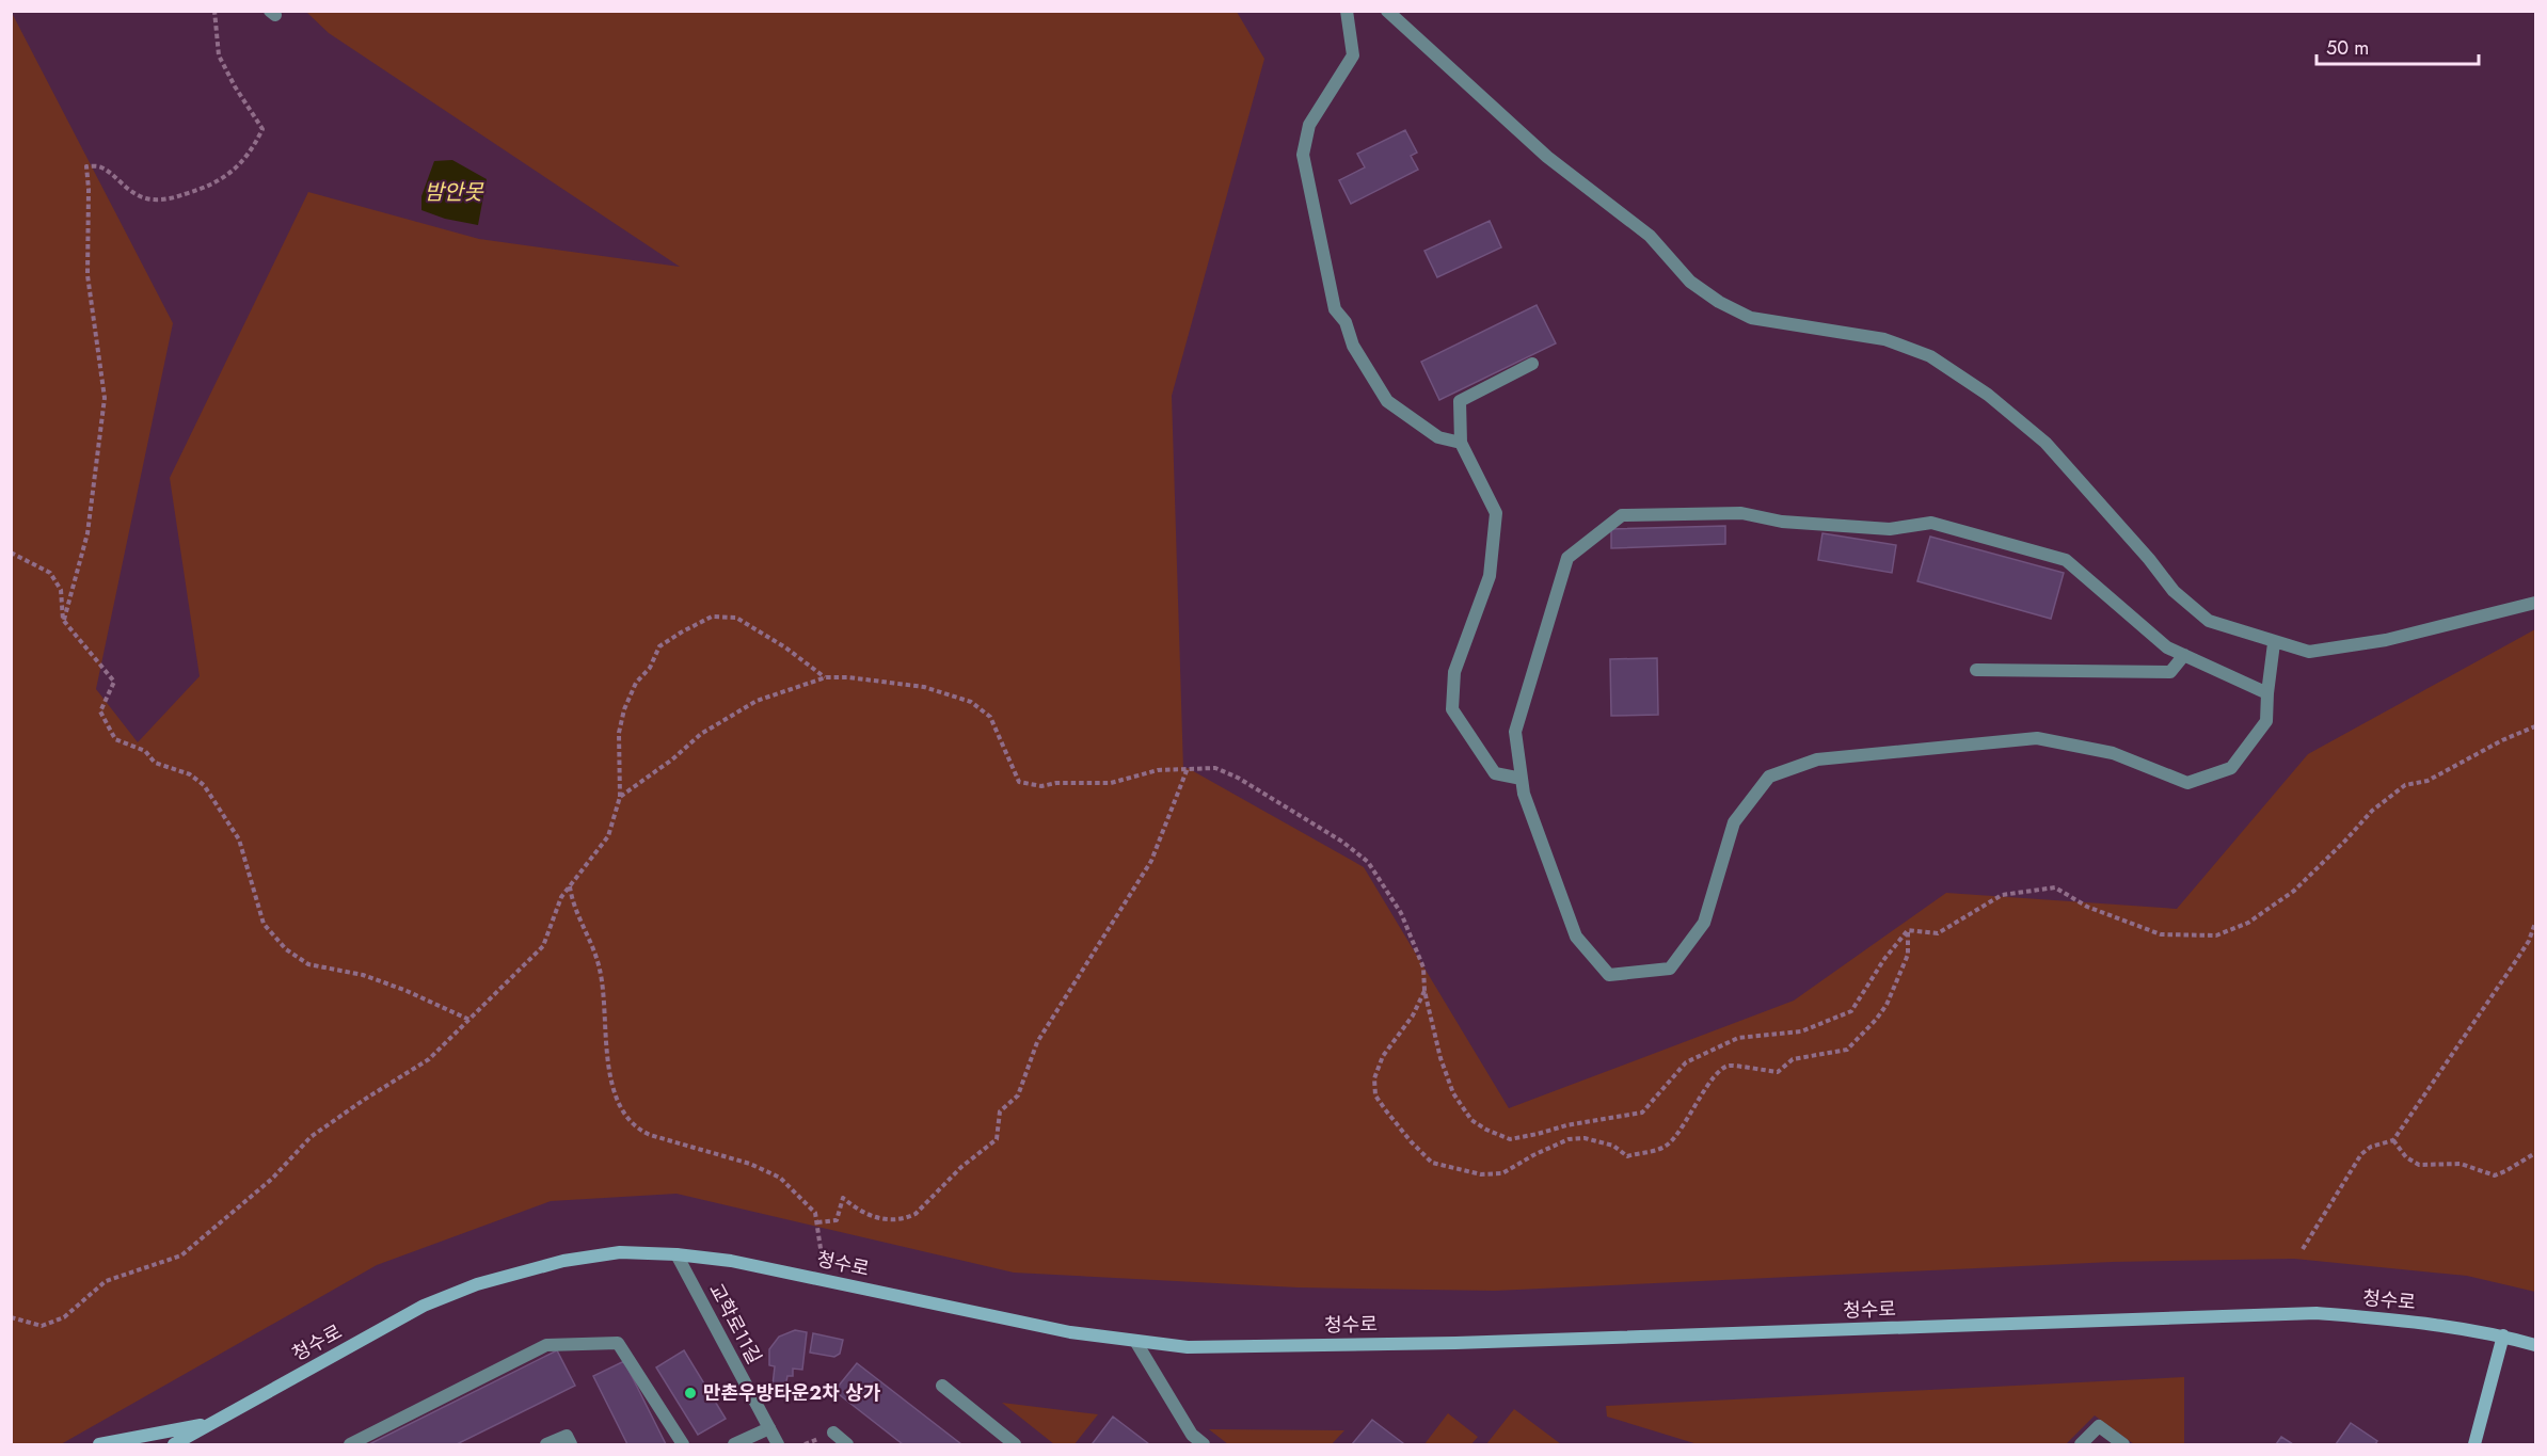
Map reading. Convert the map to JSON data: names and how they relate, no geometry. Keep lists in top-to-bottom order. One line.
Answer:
{"streets":{"main road":["청수로"],"street":["교학로11길"]},"crossings":[["청수로","교학로11길"]],"water":["밤안못"],"places":["만촌우방타운2차 상가"],"scale_bar":"50 m"}
